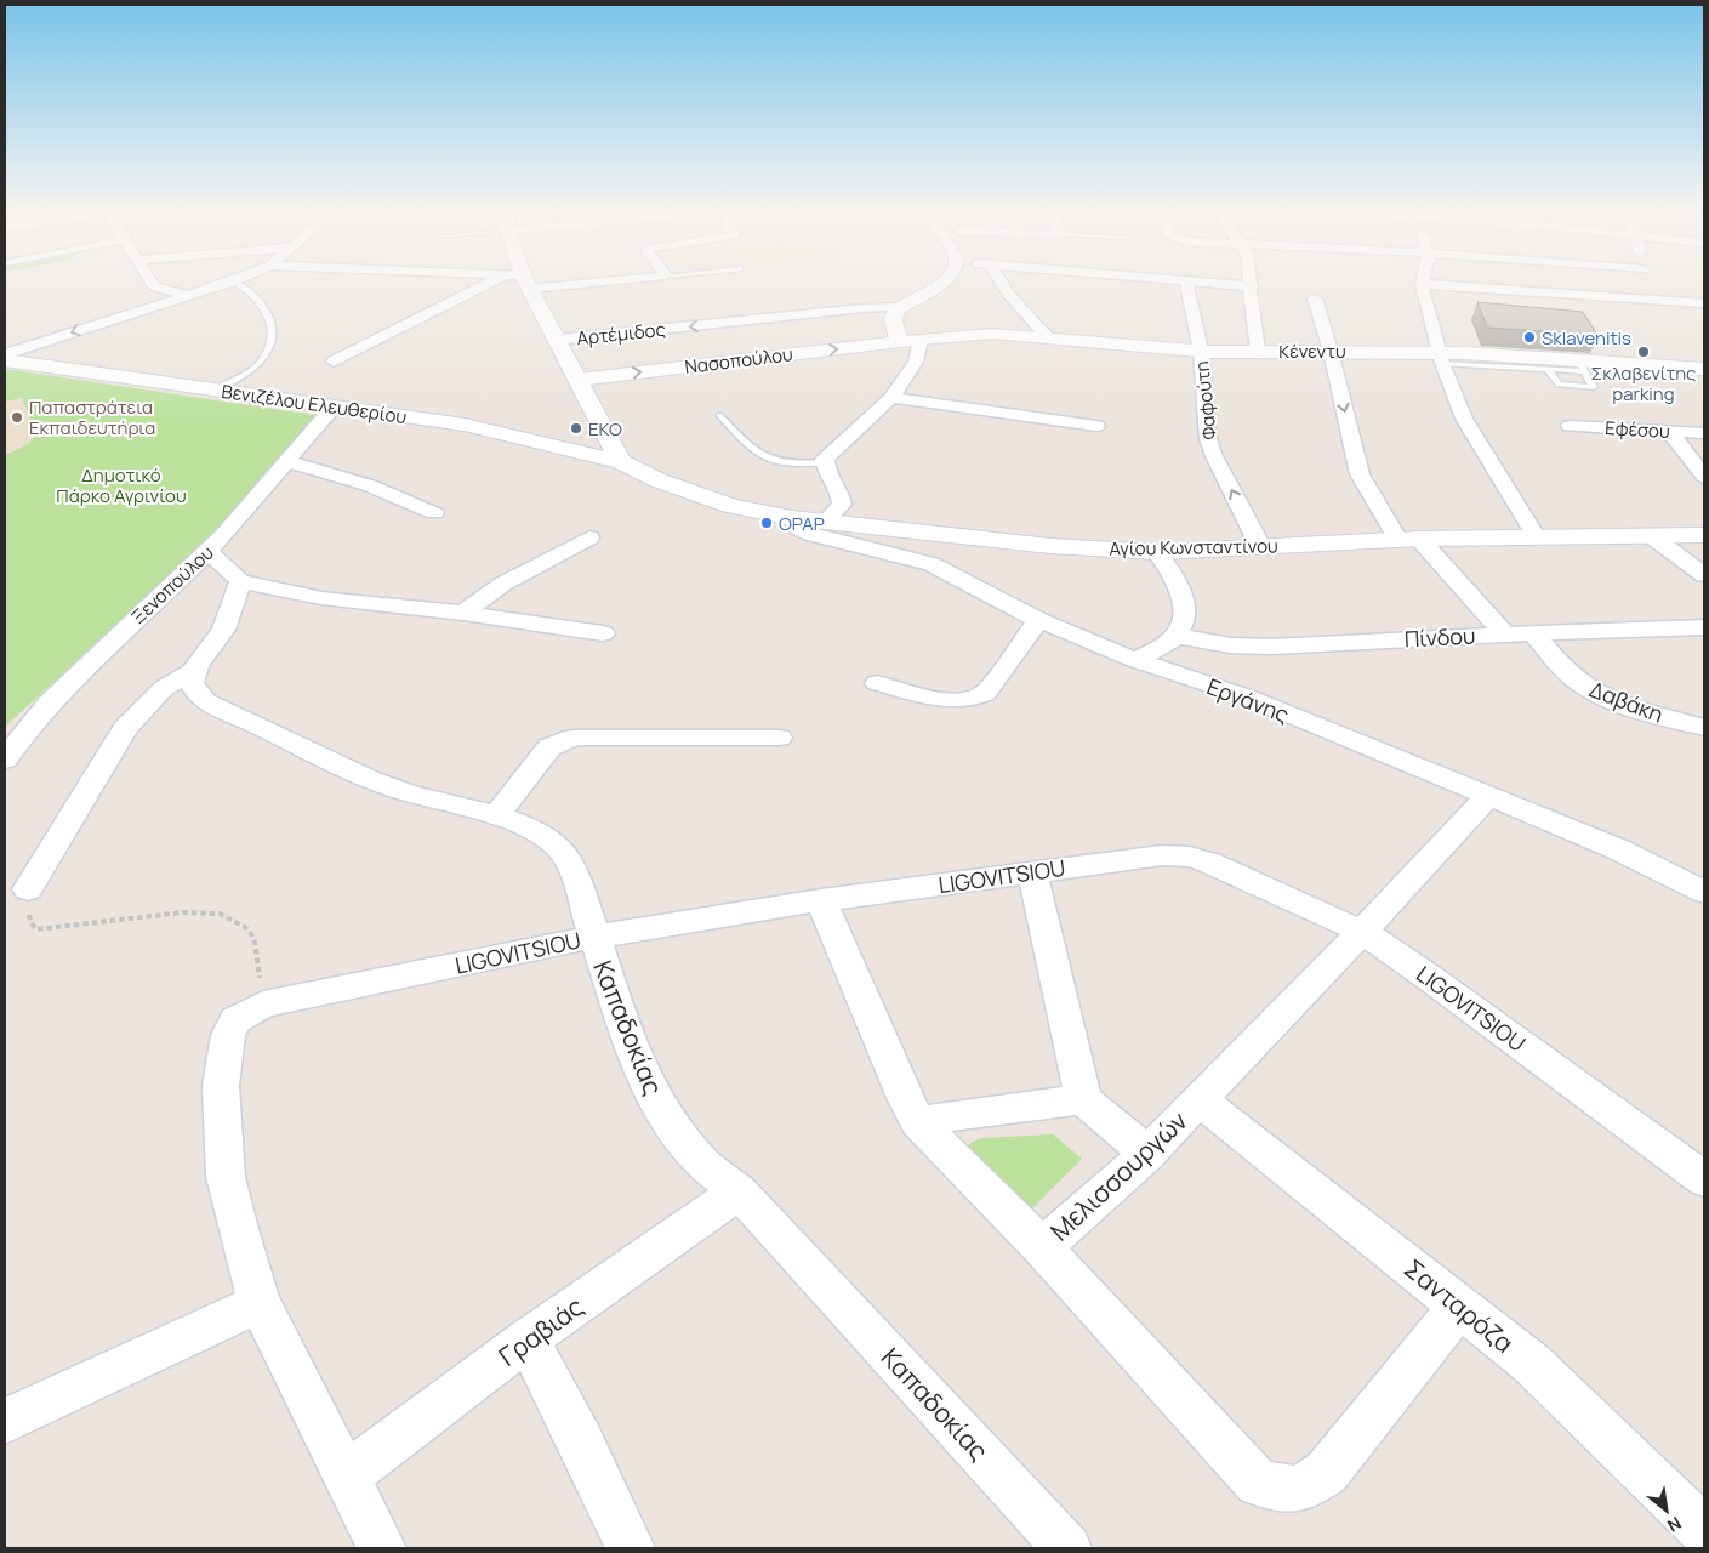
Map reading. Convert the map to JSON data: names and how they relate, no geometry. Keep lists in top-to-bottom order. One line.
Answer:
{"streets":{"main road":["Κένεντυ","Νασοπούλου","Βενιζέλου Ελευθερίου","Αγίου Κωνσταντίνου"],"street":["Αρτέμιδος","Φαφούτη","Εφέσου","Ξενοπούλου","Πίνδου","Εργάνης","Δαβάκη","LIGOVITSIOU","Καπαδοκίας","Μελισσουργών","Σανταρόζα","Γραβιάς"]},"crossings":[["Κένεντυ","Νασοπούλου"],["Κένεντυ","Φαφούτη"],["Φαφούτη","Αγίου Κωνσταντίνου"],["Βενιζέλου Ελευθερίου","Αγίου Κωνσταντίνου"],["Βενιζέλου Ελευθερίου","Ξενοπούλου"],["Αγίου Κωνσταντίνου","Εργάνης"],["Πίνδου","Δαβάκη"],["Εργάνης","Μελισσουργών"],["LIGOVITSIOU","Καπαδοκίας"],["LIGOVITSIOU","Μελισσουργών"],["Καπαδοκίας","Γραβιάς"],["Μελισσουργών","Σανταρόζα"]],"one_way":["Αρτέμιδος","Νασοπούλου"],"parks":["Δημοτικό Πάρκο Αγρινίου"],"places":["Sklavenitis","Σκλαβενίτης parking","Παπαστράτεια Εκπαιδευτήρια","EKO","OPAP"],"north":"bottom right"}
